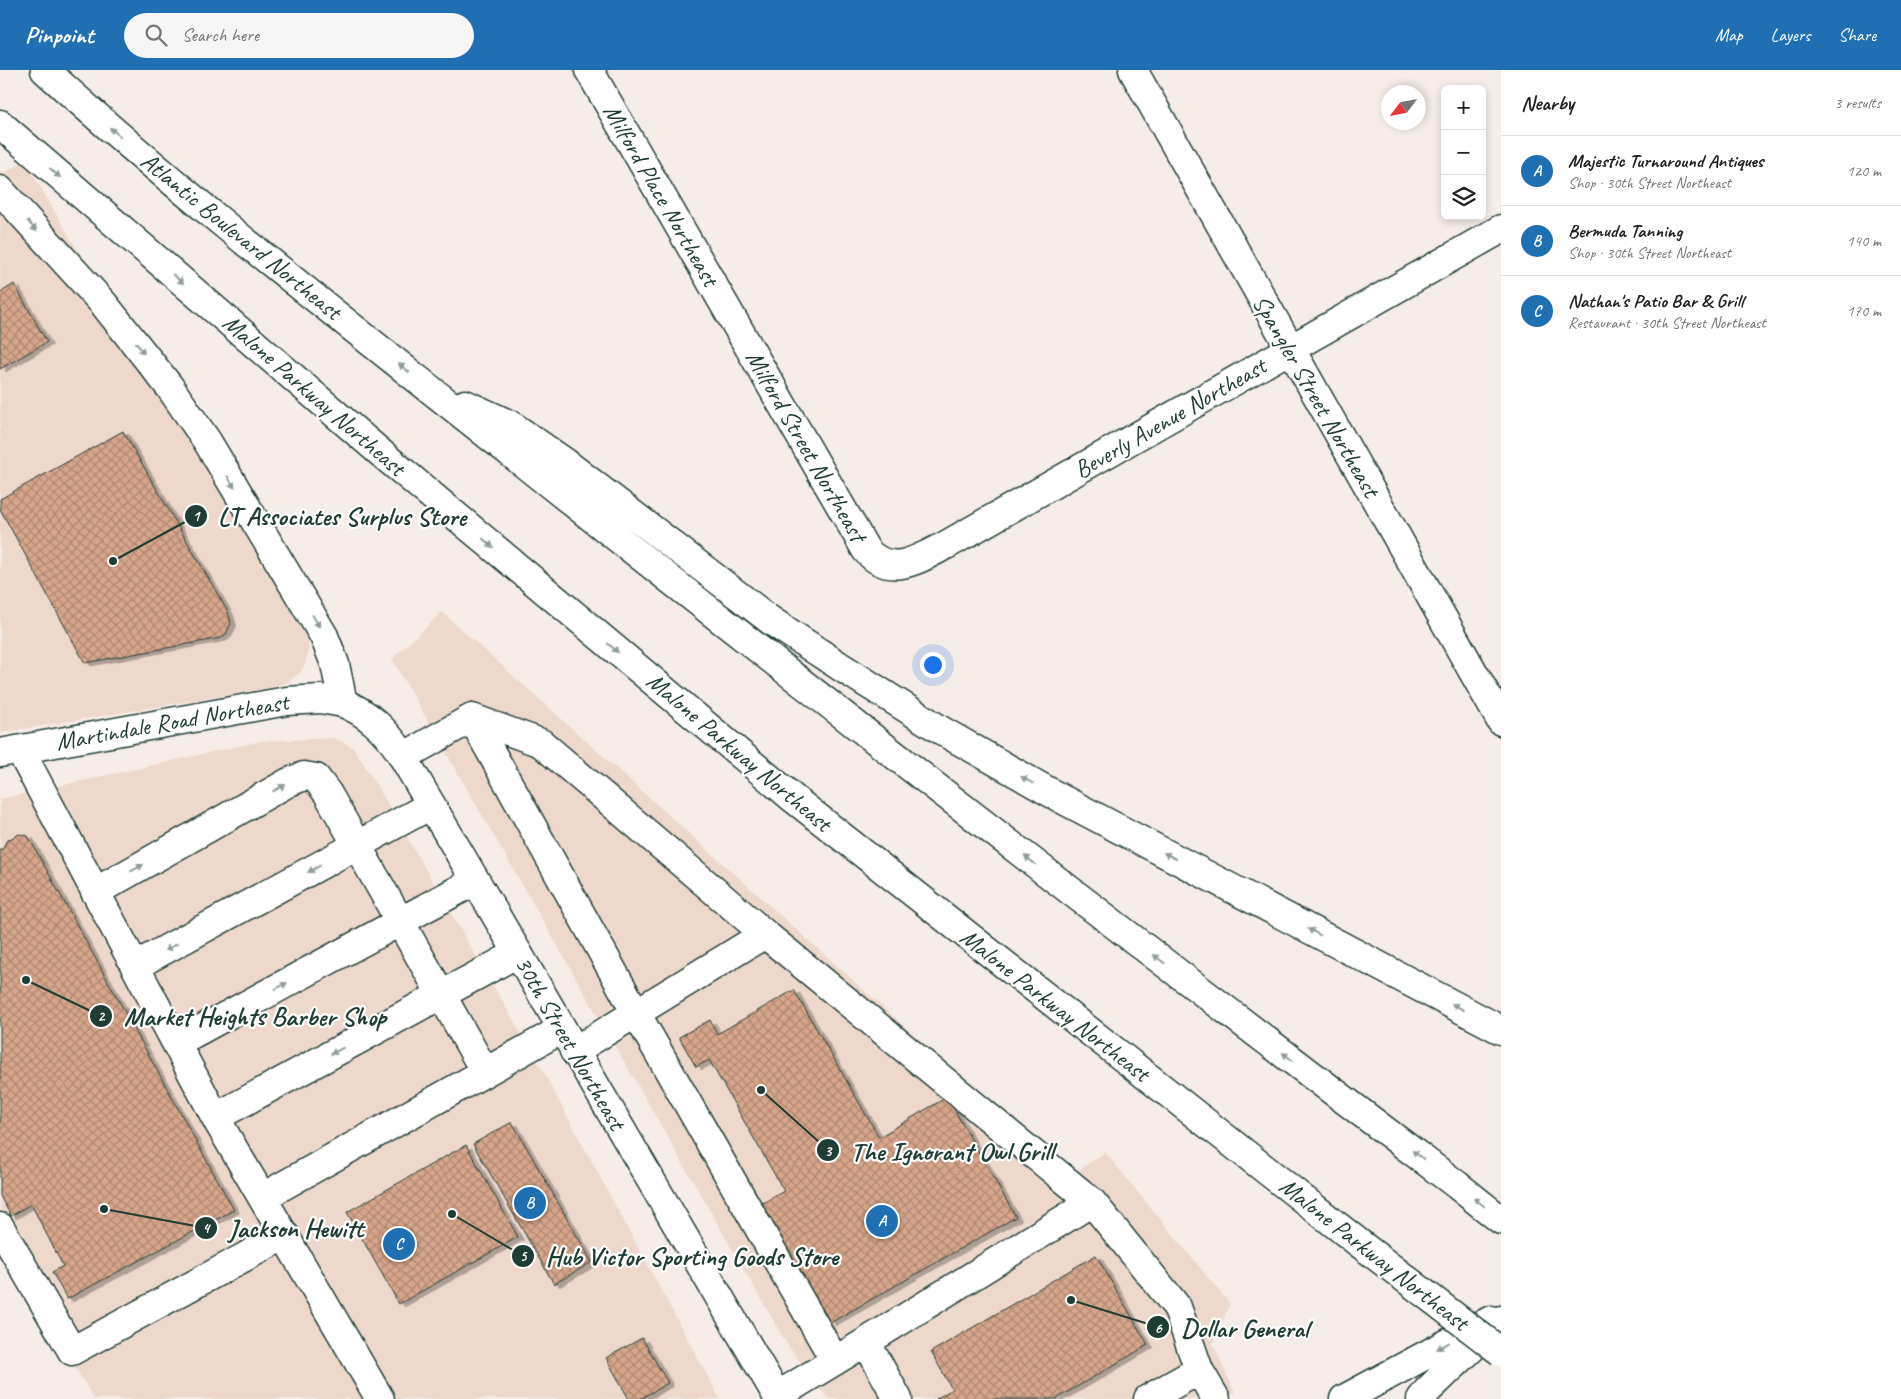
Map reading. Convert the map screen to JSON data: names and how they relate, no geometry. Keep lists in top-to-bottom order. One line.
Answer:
{"streets":{"main road":["Milford Place Northeast","Atlantic Boulevard Northeast","Malone Parkway Northeast","Spangler Street Northeast","Beverly Avenue Northeast","Milford Street Northeast","Martindale Road Northeast","30th Street Northeast"]},"crossings":[["Milford Place Northeast","Milford Street Northeast"],["Spangler Street Northeast","Beverly Avenue Northeast"],["Beverly Avenue Northeast","Milford Street Northeast"],["Martindale Road Northeast","30th Street Northeast"]],"places":["LT Associates Surplus Store","Market Heights Barber Shop","The Ignorant Owl Grill","Jackson Hewitt","Hub Victor Sporting Goods Store","Dollar General"],"north":"bottom left","page":{"header":"Pinpoint","search":"Search here","nav":["Map","Layers","Share"],"heading":["Nearby","3 results"],"map_buttons":["+","−"],"list":[{"mark":"A","name":"Majestic Turnaround Antiques","note":"Shop · 30th Street Northeast","value":"120 m"},{"mark":"B","name":"Bermuda Tanning","note":"Shop · 30th Street Northeast","value":"140 m"},{"mark":"C","name":"Nathan's Patio Bar & Grill","note":"Restaurant · 30th Street Northeast","value":"170 m"}],"pins":["B","A","C"]}}
